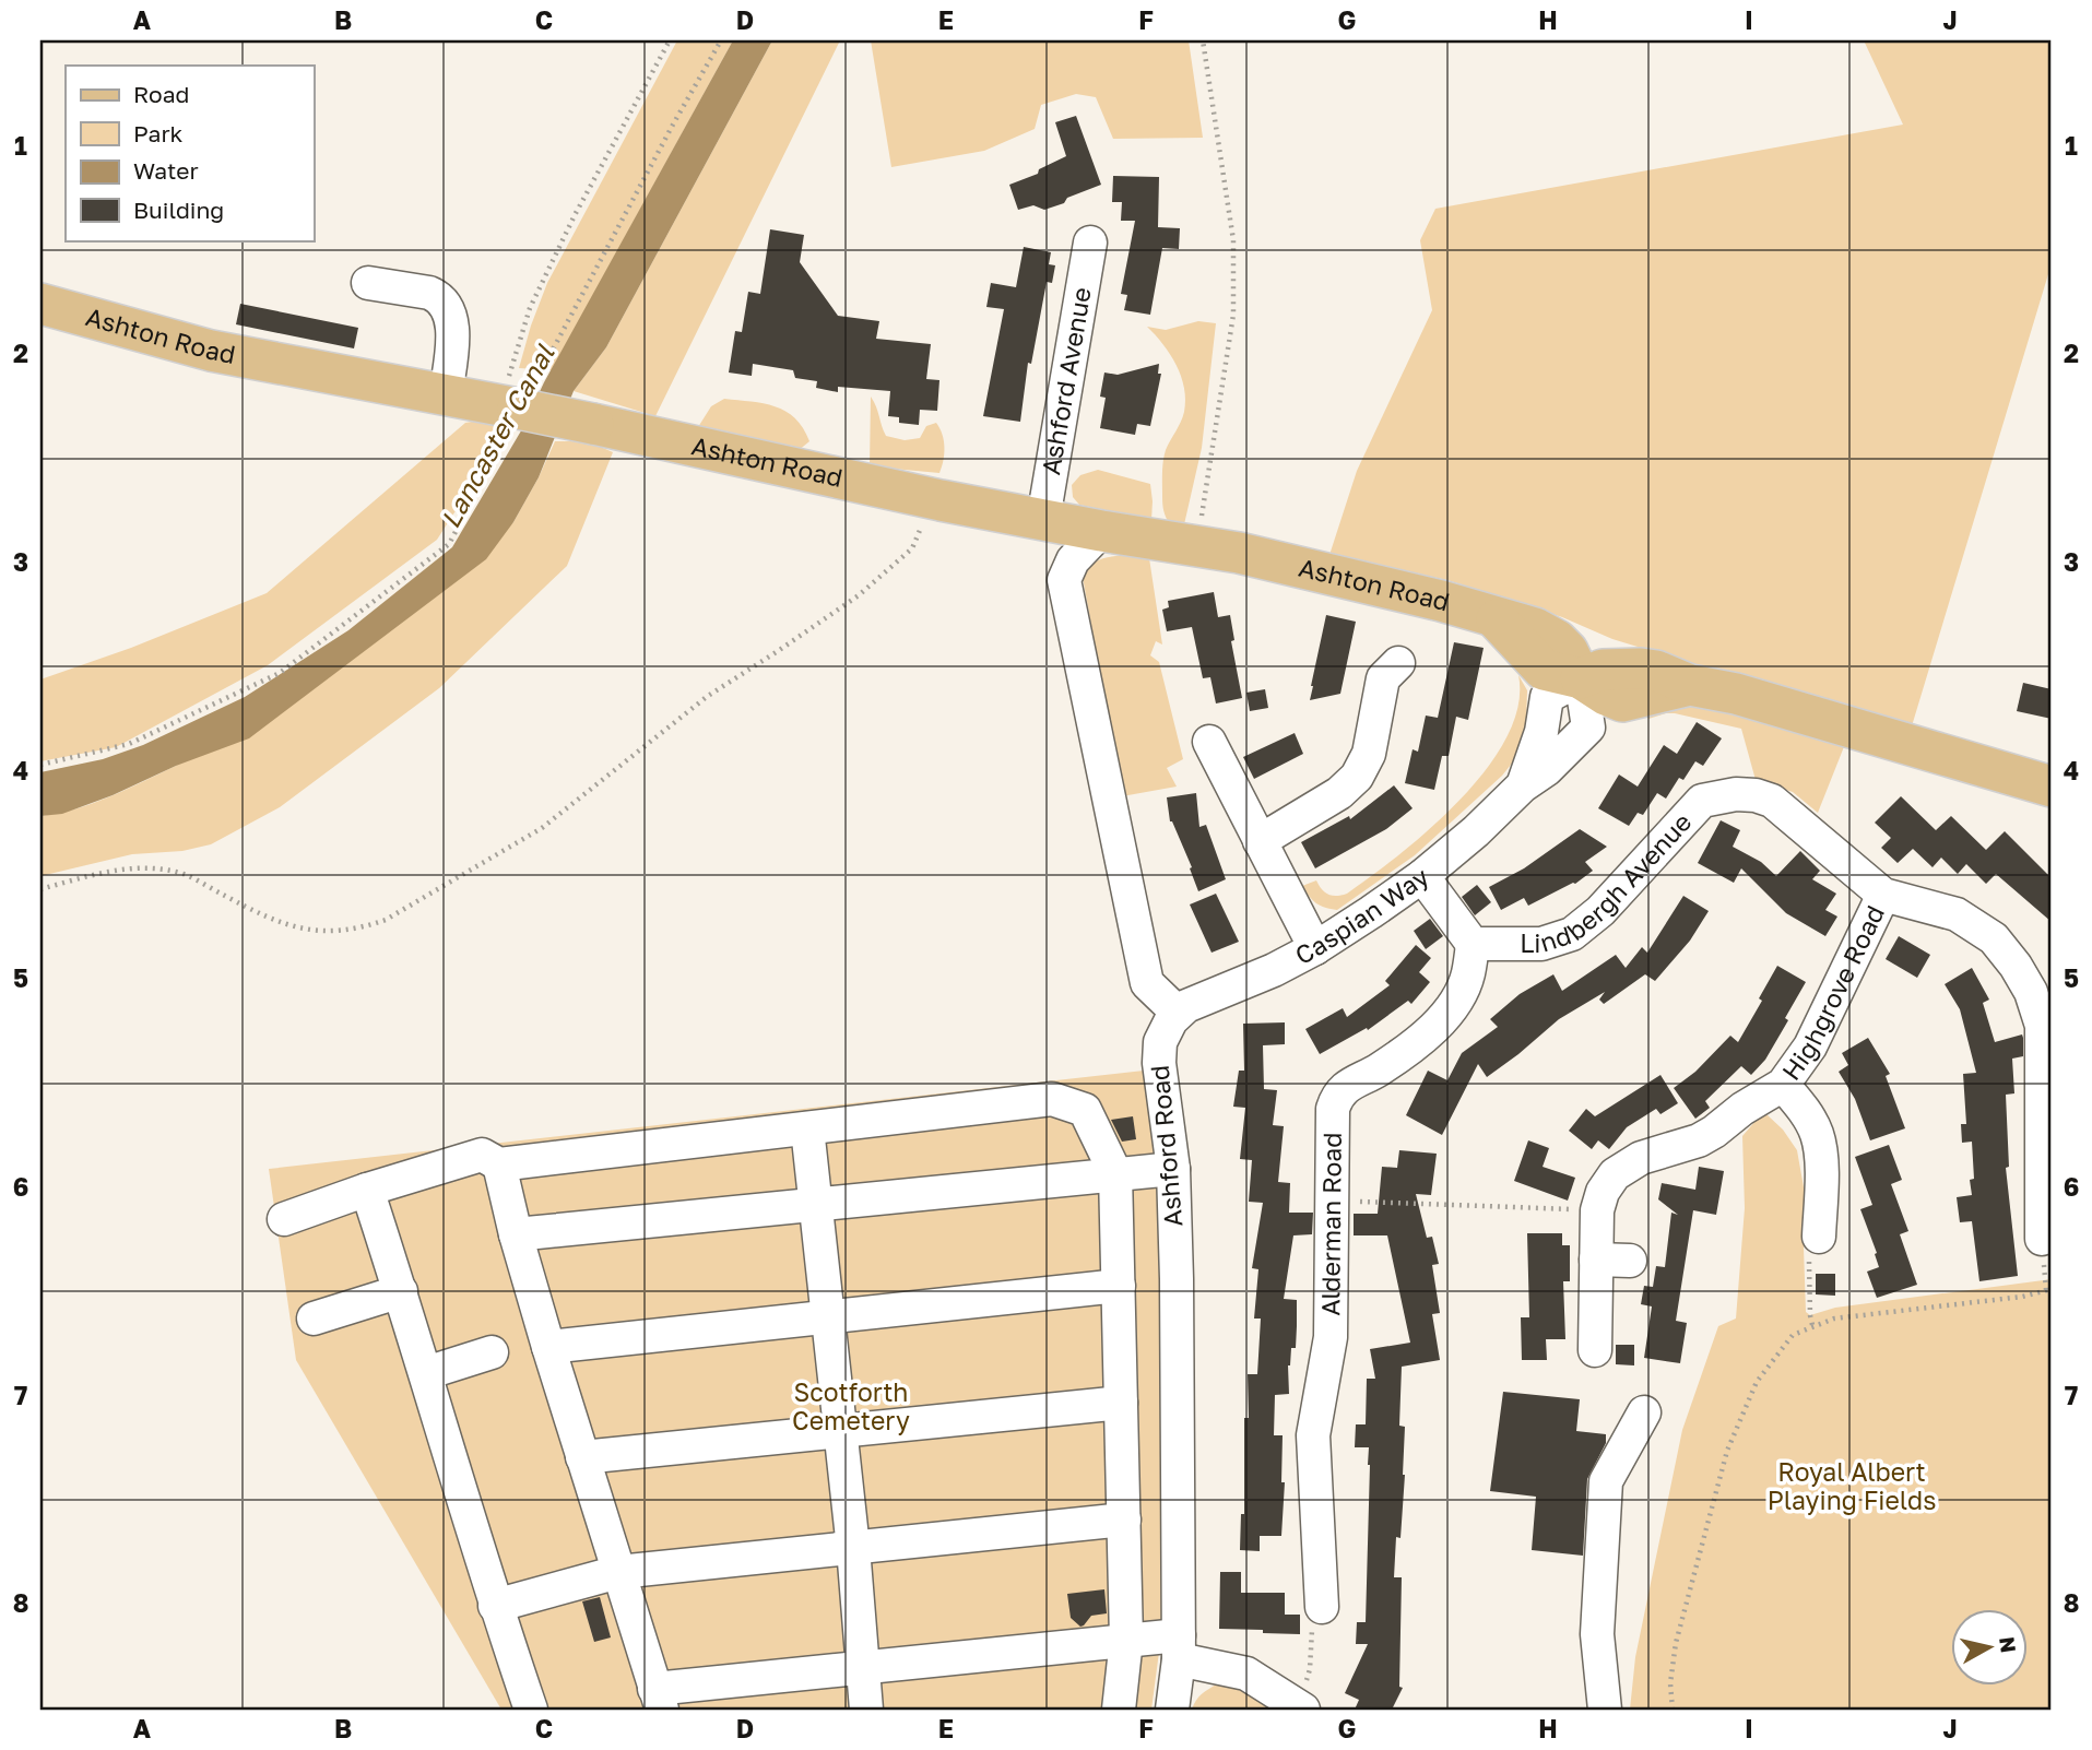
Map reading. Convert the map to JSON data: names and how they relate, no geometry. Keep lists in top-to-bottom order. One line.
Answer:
{"streets":{"main road":["Ashton Road"],"street":["Ashford Avenue","Lindbergh Avenue","Caspian Way","Highgrove Road","Ashford Road","Alderman Road"]},"crossings":[["Ashton Road","Ashford Avenue"],["Ashton Road","Caspian Way"],["Lindbergh Avenue","Caspian Way"],["Lindbergh Avenue","Highgrove Road"],["Lindbergh Avenue","Alderman Road"],["Caspian Way","Ashford Road"]],"water":["Lancaster Canal"],"parks":["Scotforth Cemetery","Royal Albert Playing Fields"],"legend":["Road","Park","Water","Building"],"north":"right","grid":{"columns":["A","B","C","D","E","F","G","H","I","J"],"rows":["1","2","3","4","5","6","7","8"]}}
